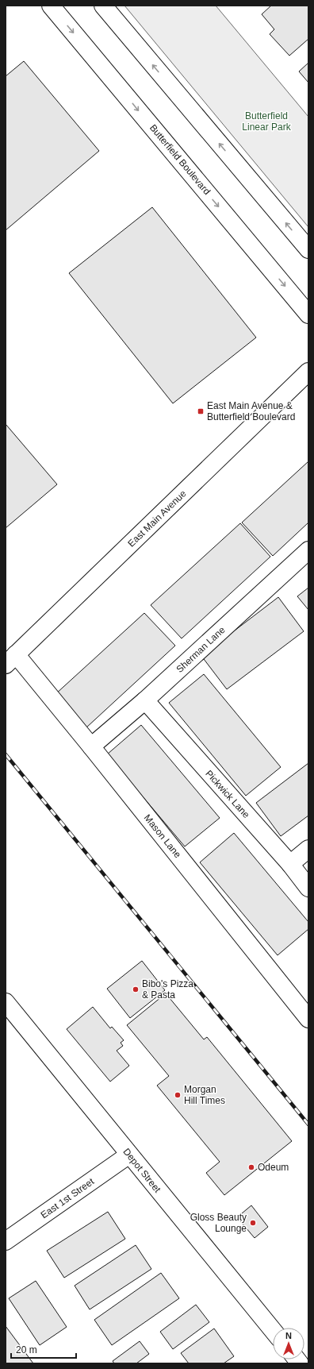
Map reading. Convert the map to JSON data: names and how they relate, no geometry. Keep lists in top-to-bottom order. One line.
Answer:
{"streets":{"street":["Butterfield Boulevard","East Main Avenue","Sherman Lane","Pickwick Lane","Mason Lane","Depot Street","East 1st Street"]},"crossings":[["East Main Avenue","Mason Lane"],["Sherman Lane","Pickwick Lane"],["Sherman Lane","Mason Lane"],["Depot Street","East 1st Street"]],"parks":["Butterfield Linear Park"],"places":{"transit":["East Main Avenue & Butterfield Boulevard"],"other":["Bibo's Pizza & Pasta","Morgan Hill Times","Odeum","Gloss Beauty Lounge"]},"scale_bar":"20 m","north":"top"}
